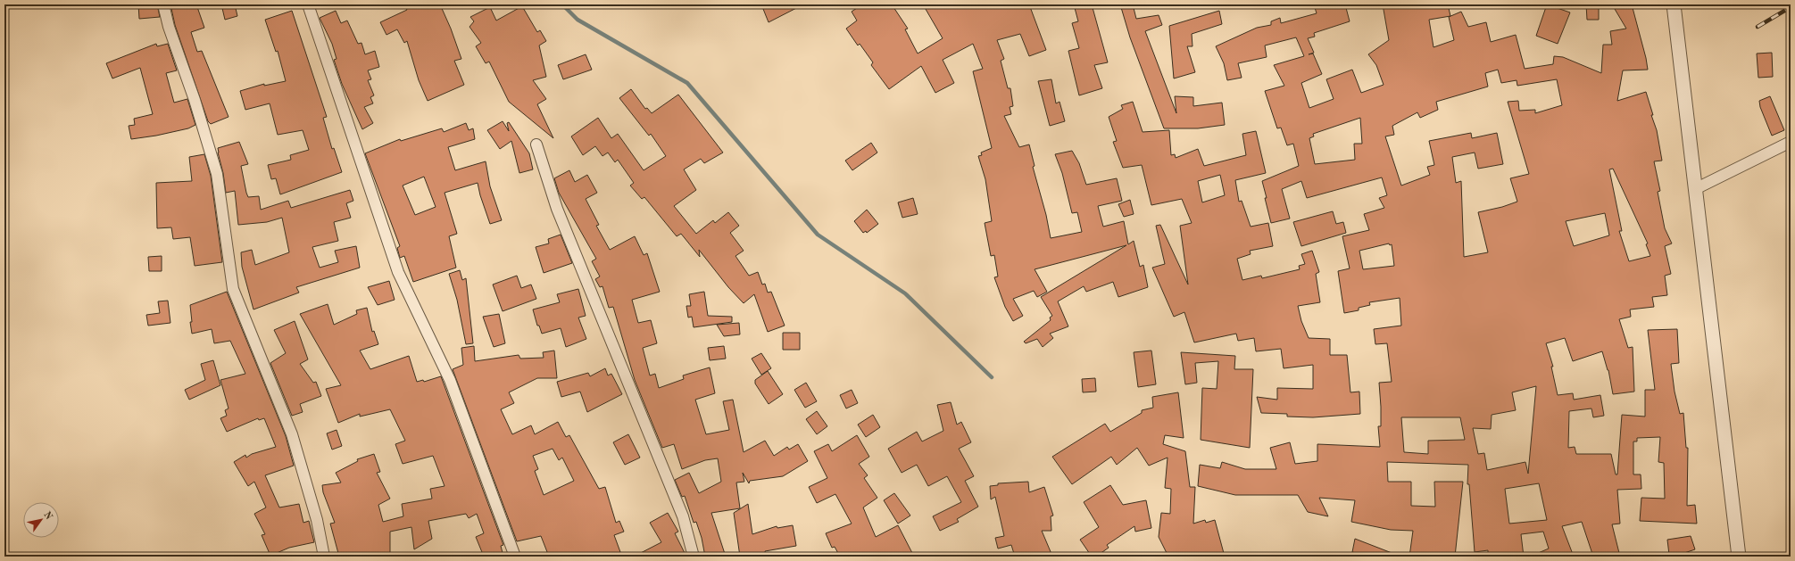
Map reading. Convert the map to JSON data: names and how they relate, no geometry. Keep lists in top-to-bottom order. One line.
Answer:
{"north":"top right"}
